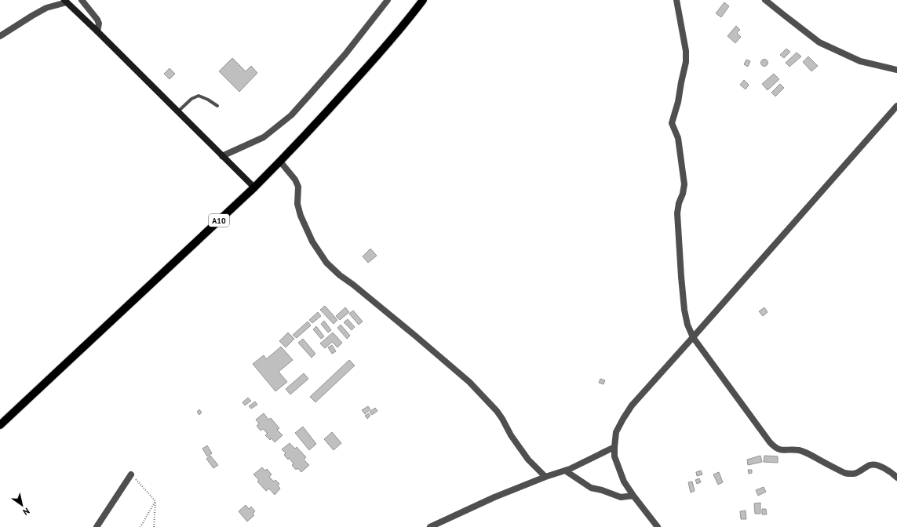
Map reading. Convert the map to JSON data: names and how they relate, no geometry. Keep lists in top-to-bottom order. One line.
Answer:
{"streets":{"main road":["A10"]},"north":"bottom right"}
